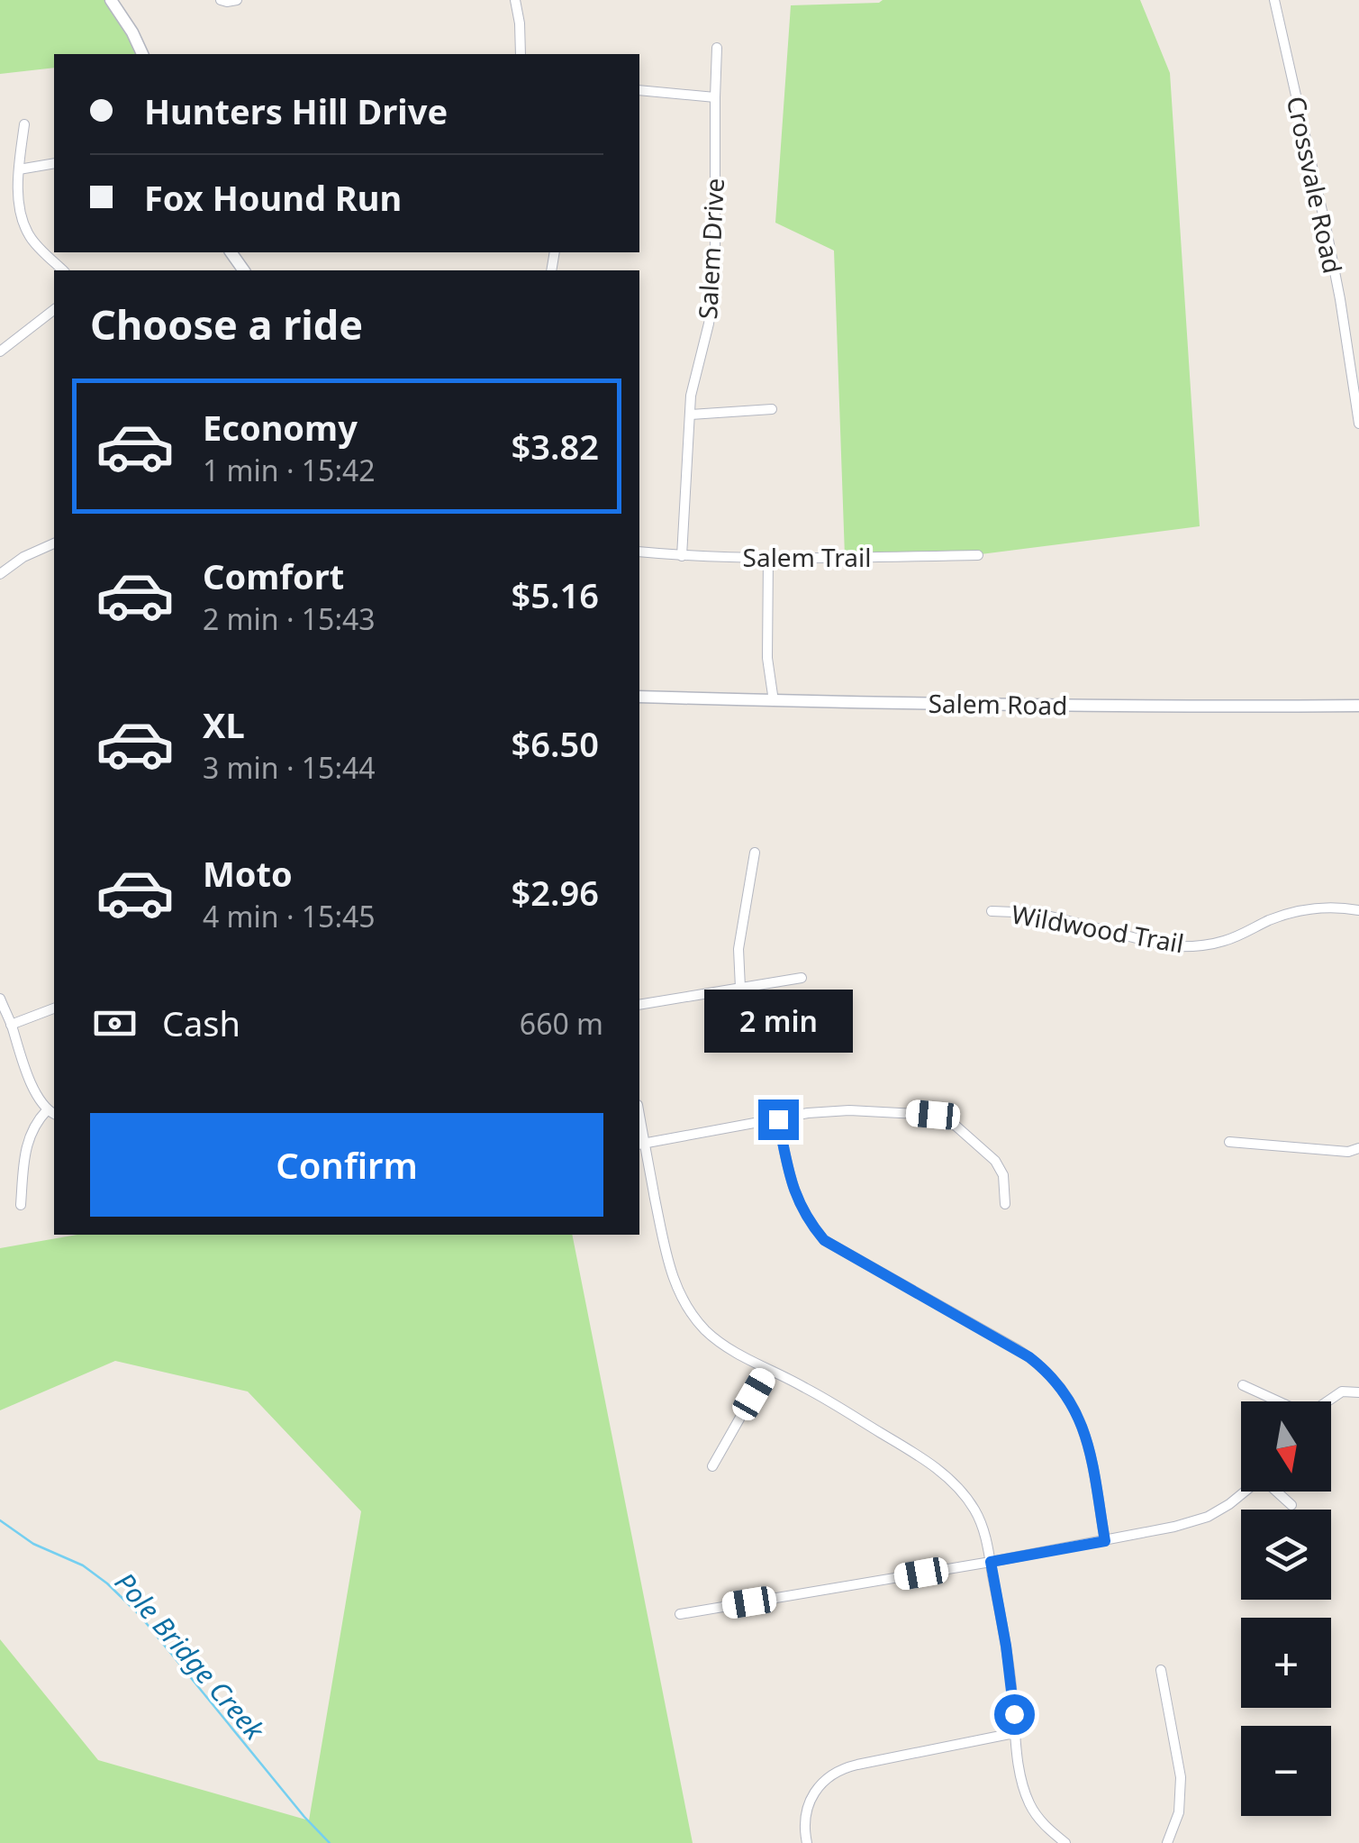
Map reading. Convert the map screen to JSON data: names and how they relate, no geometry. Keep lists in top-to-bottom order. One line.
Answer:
{"streets":{"street":["Crossvale Road","Salem Drive","Salem Trail","Salem Road","Wildwood Trail"]},"crossings":[["Salem Drive","Salem Trail"]],"water":["Pole Bridge Creek"],"north":"bottom","page":{"banner":["Hunters Hill Drive","Fox Hound Run"],"heading":"Choose a ride","list":[{"name":"Economy","note":"1 min · 15:42","value":"$3.82"},{"name":"Comfort","note":"2 min · 15:43","value":"$5.16"},{"name":"XL","note":"3 min · 15:44","value":"$6.50"},{"name":"Moto","note":"4 min · 15:45","value":"$2.96"}],"pay":["Cash","660 m"],"bubble":"2 min","buttons":"Confirm","map_buttons":["+","−"]}}
